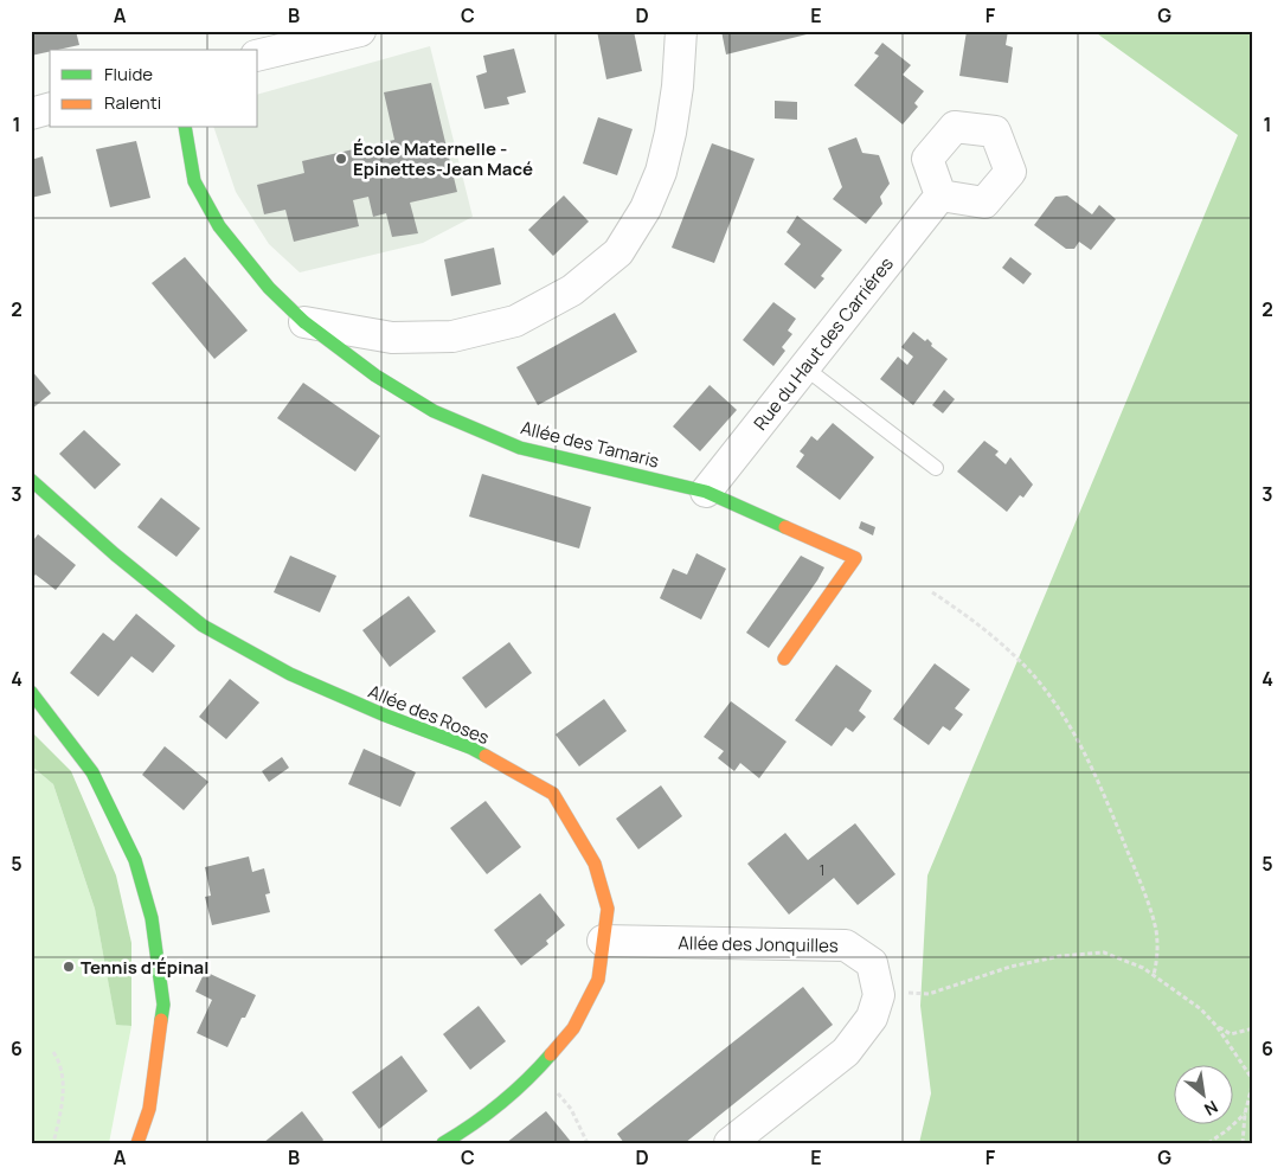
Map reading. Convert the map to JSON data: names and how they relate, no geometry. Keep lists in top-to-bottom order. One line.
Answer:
{"streets":{"street":["Rue du Haut des Carriéres","Allée des Tamaris","Allée des Roses","Allée des Jonquilles"]},"crossings":[["Rue du Haut des Carriéres","Allée des Tamaris"],["Allée des Roses","Allée des Jonquilles"]],"places":["École Maternelle - Epinettes-Jean Macé","Tennis d'Épinal"],"house_numbers":["1"],"legend":["Fluide","Ralenti"],"north":"bottom right","grid":{"columns":["A","B","C","D","E","F","G"],"rows":["1","2","3","4","5","6"]}}
